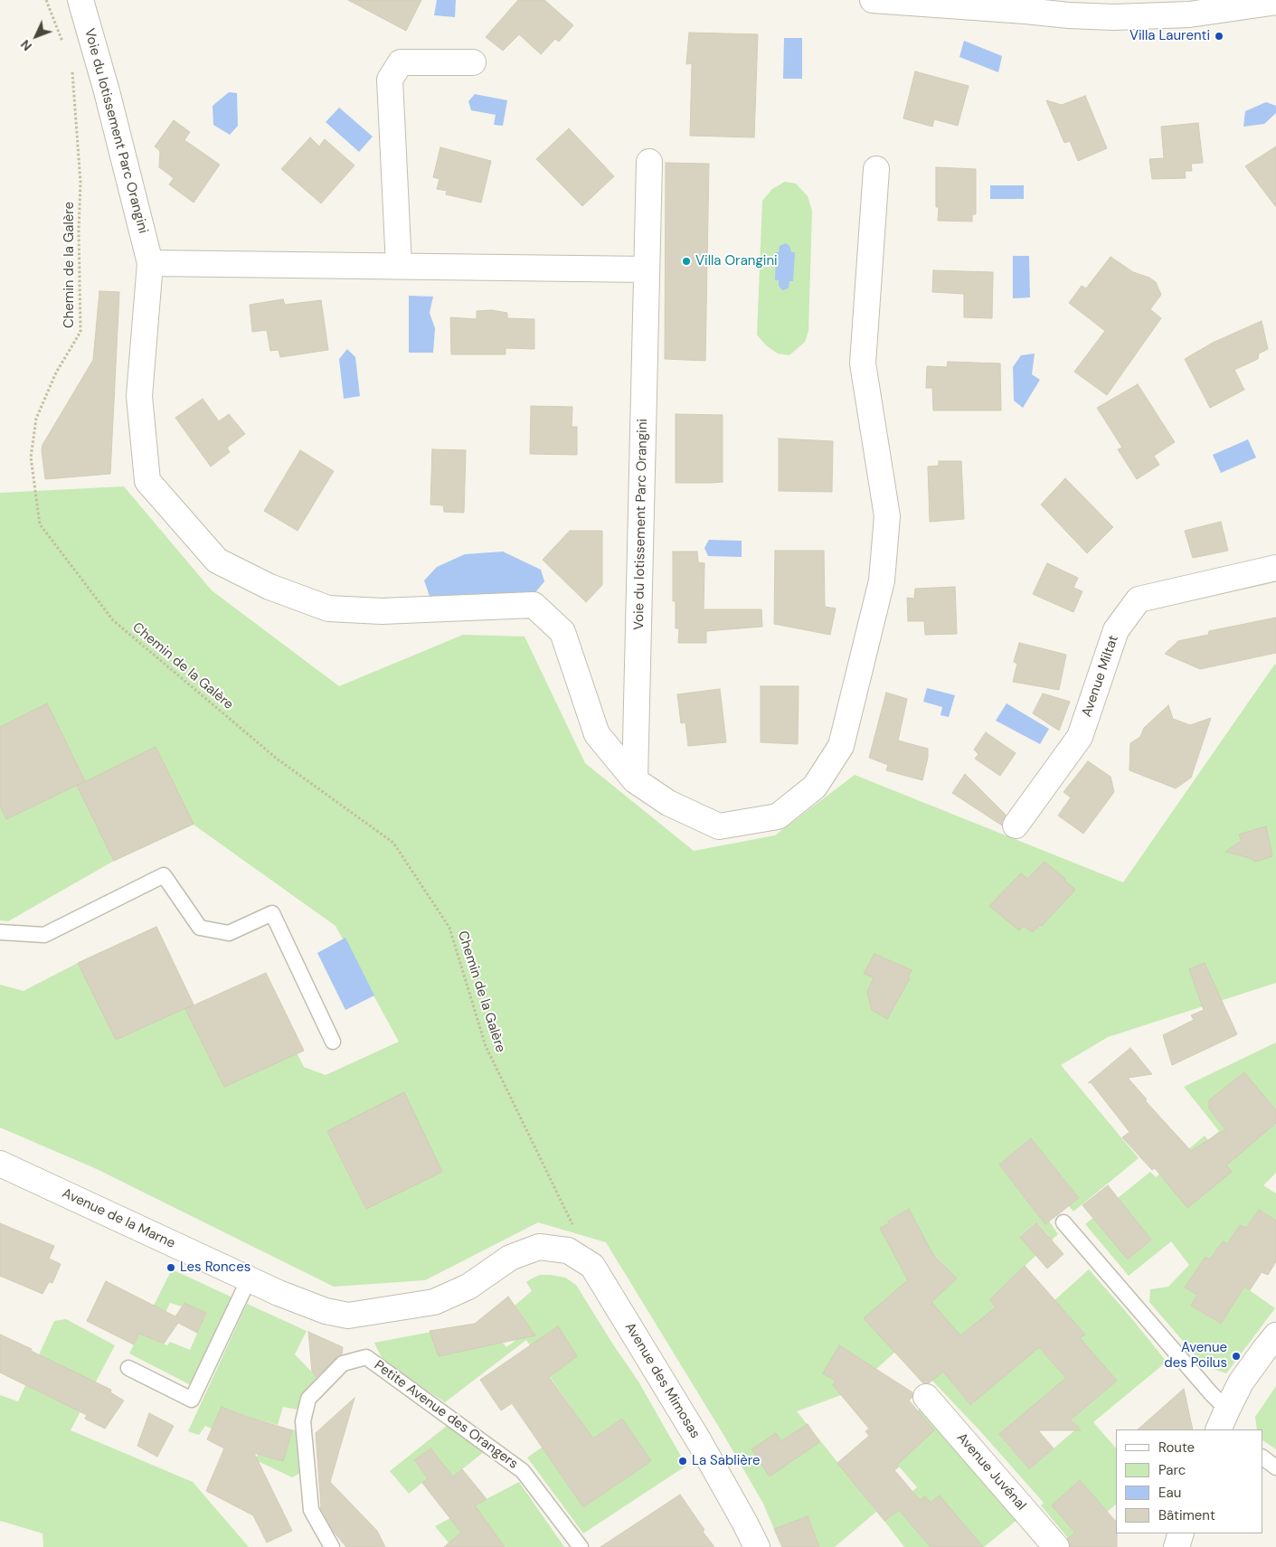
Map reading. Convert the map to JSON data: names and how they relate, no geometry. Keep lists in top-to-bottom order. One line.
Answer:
{"streets":{"street":["Voie du lotissement Parc Orangini","Avenue Miltat","Avenue de la Marne","Avenue des Mimosas","Avenue Juvénal"],"lane":["Petite Avenue des Orangers"],"path":["Chemin de la Galère"]},"crossings":[["Avenue de la Marne","Avenue des Mimosas"]],"places":["Villa Laurenti","Villa Orangini","Les Ronces","Avenue des Poilus","La Sablière"],"legend":["Route","Parc","Eau","Bâtiment"],"north":"bottom left"}
